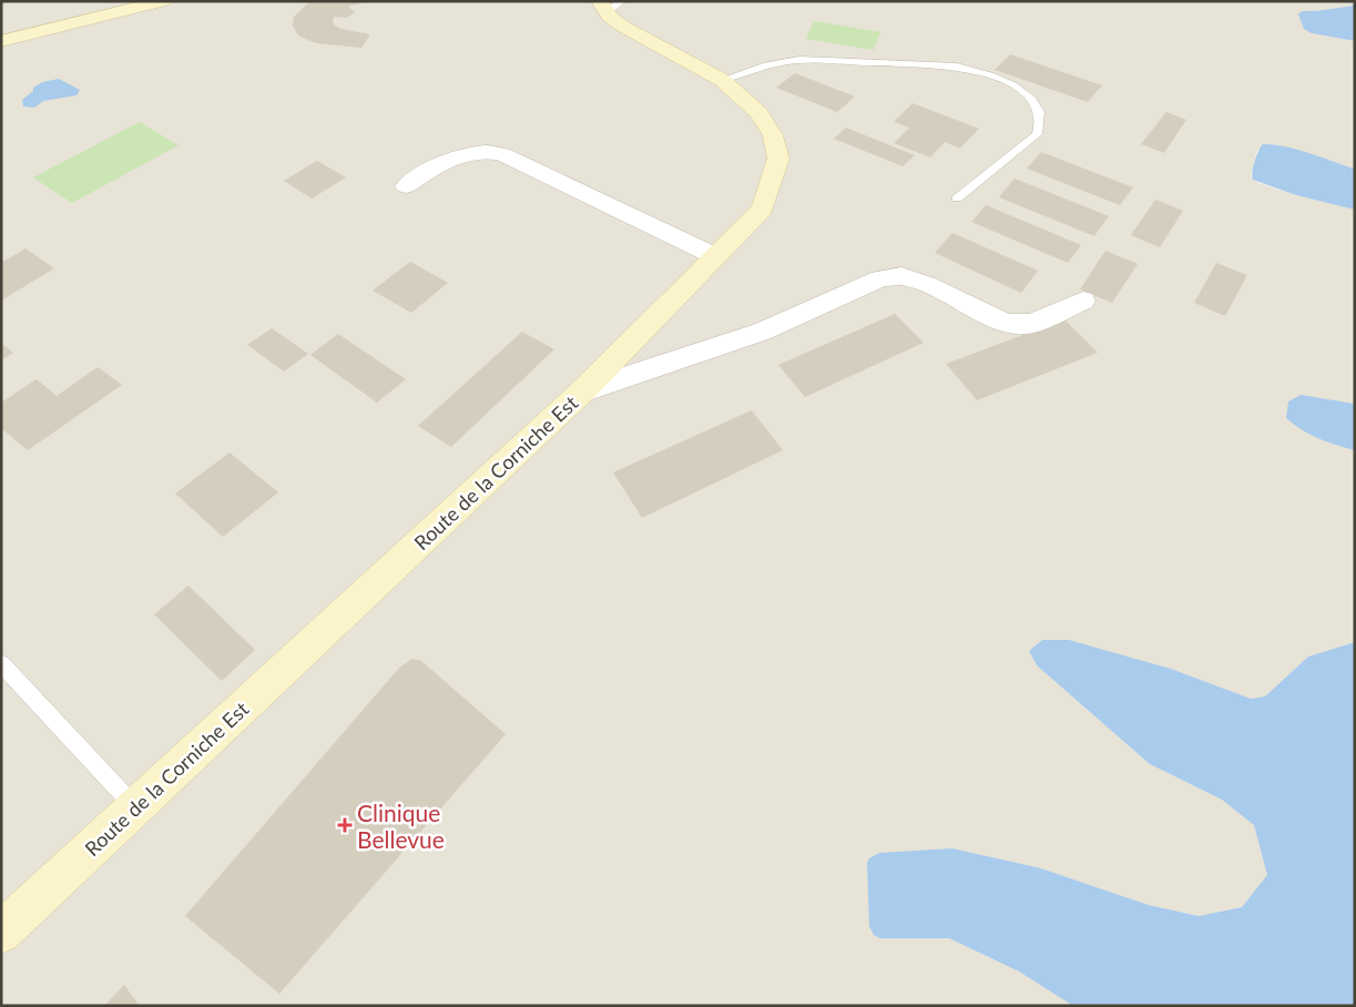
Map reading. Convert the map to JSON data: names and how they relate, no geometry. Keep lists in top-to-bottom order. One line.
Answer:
{"streets":{"street":["Route de la Corniche Est"]},"places":{"health":["Clinique Bellevue"]}}
